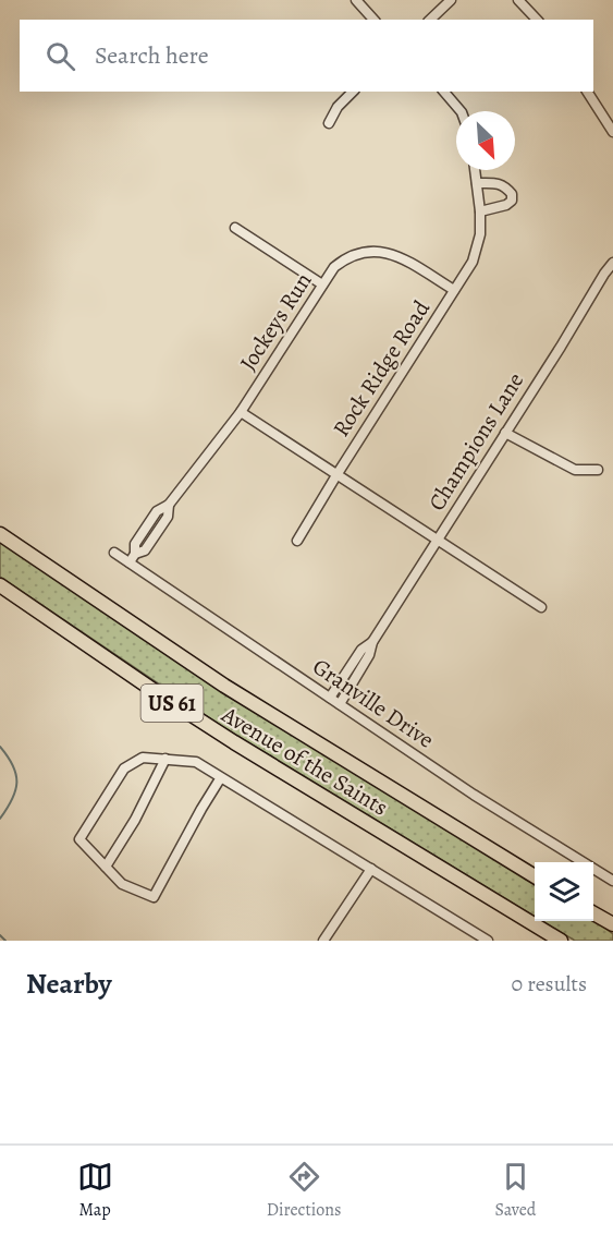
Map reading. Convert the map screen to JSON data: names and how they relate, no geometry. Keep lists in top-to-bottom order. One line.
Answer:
{"streets":{"highway":["US 61","Avenue of the Saints"],"street":["Jockeys Run","Rock Ridge Road","Champions Lane","Granville Drive"]},"crossings":[["Jockeys Run","Rock Ridge Road"],["Jockeys Run","Granville Drive"],["Champions Lane","Granville Drive"]],"north":"bottom right","page":{"search":"Search here","heading":["Nearby","0 results"],"nav":["Map","Directions","Saved"]}}
